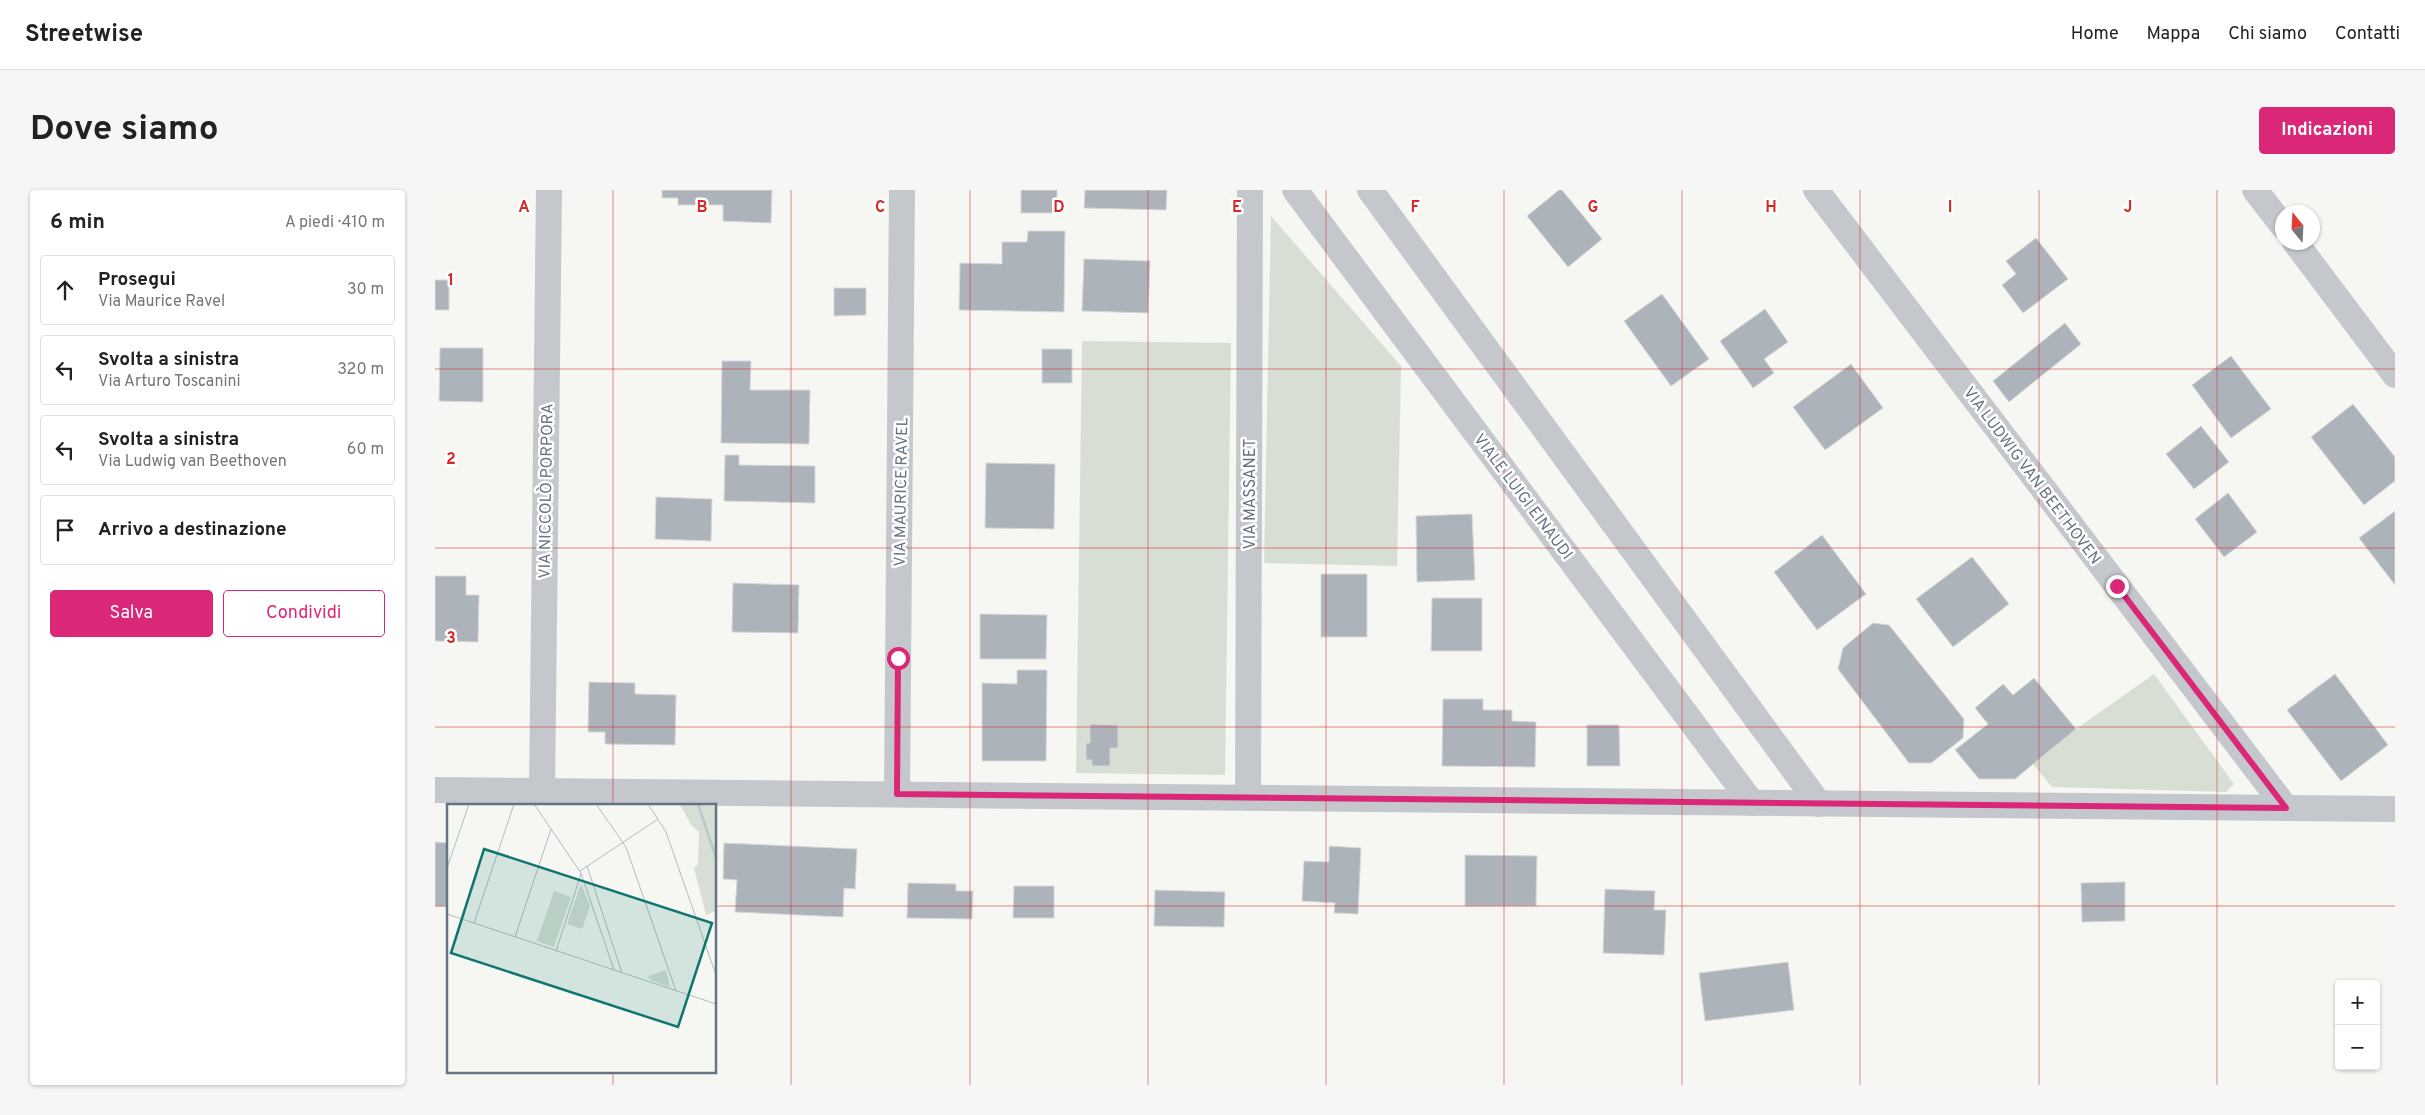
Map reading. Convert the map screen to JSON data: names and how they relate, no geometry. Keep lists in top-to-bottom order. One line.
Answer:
{"streets":{"street":["VIA LUDWIG VAN BEETHOVEN","VIA NICCOLÒ PORPORA","VIA MAURICE RAVEL","VIA MASSANET","VIALE LUIGI EINAUDI"]},"north":"top","page":{"header":"Streetwise","nav":["Home","Mappa","Chi siamo","Contatti"],"buttons":["Indicazioni",["Salva","Condividi"]],"title":"Dove siamo","heading":["6 min","A piedi · 410 m"],"list":[["Prosegui","Via Maurice Ravel","30 m"],["Svolta a sinistra","Via Arturo Toscanini","320 m"],["Svolta a sinistra","Via Ludwig van Beethoven","60 m"],"Arrivo a destinazione"],"map_buttons":["+","−"]},"grid":{"columns":["A","B","C","D","E","F","G","H","I","J"],"rows":["1","2","3"]}}
